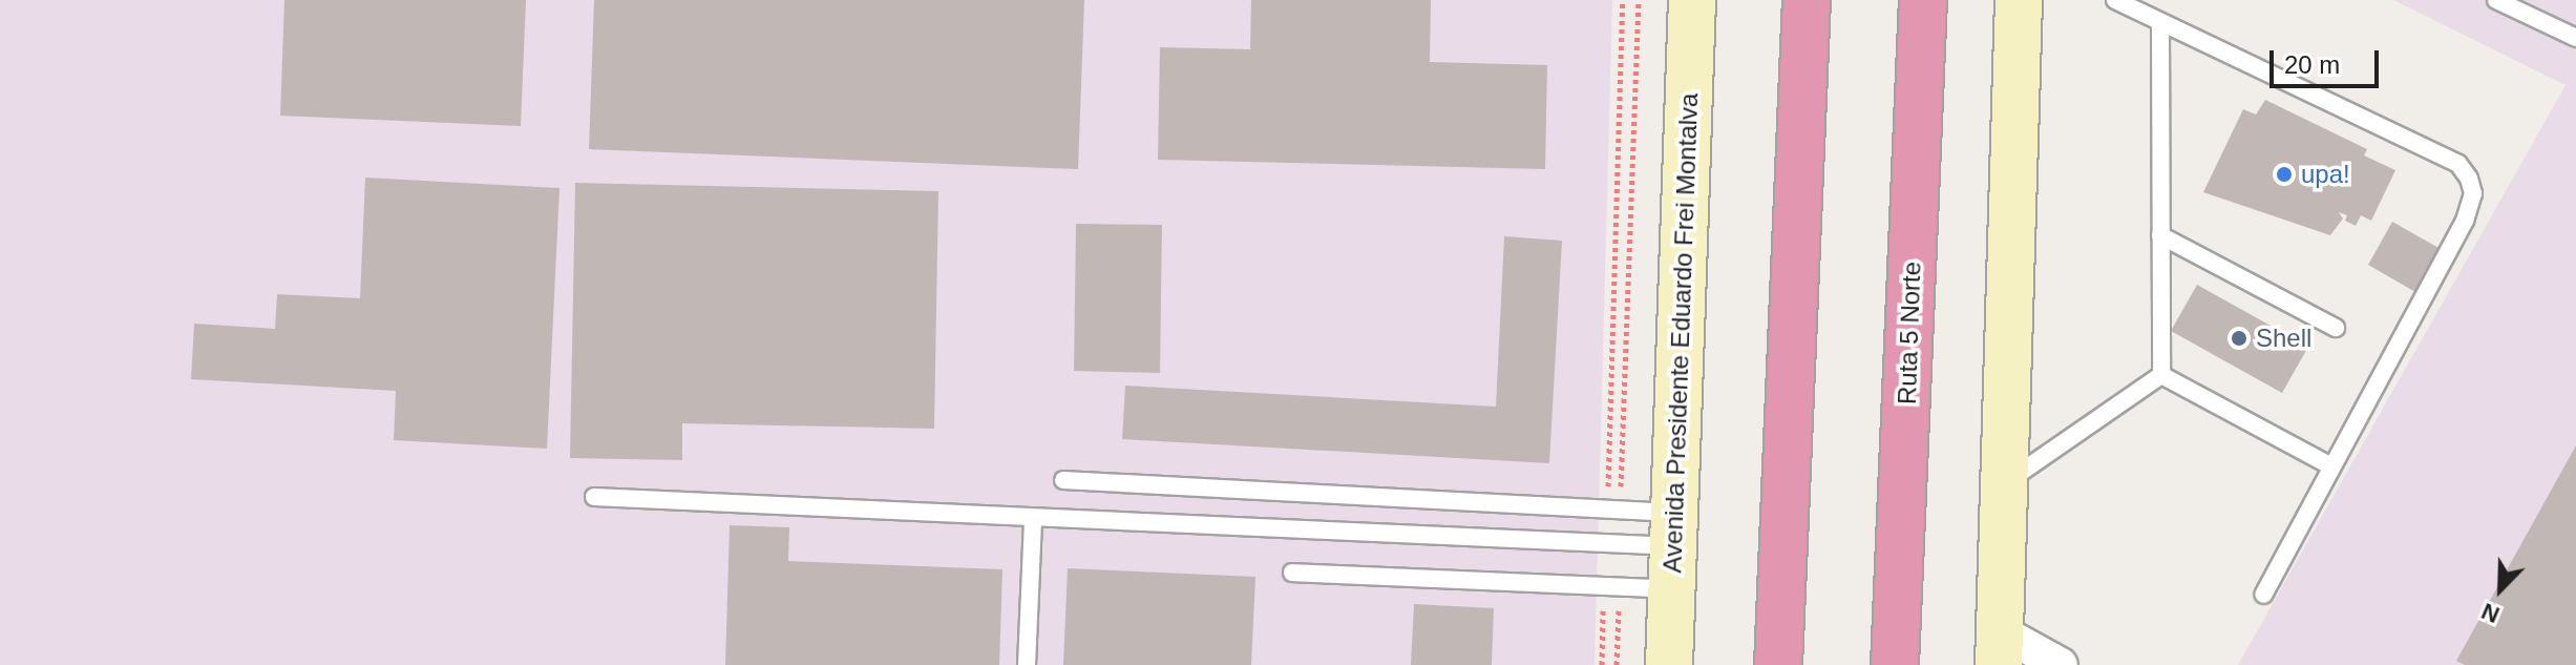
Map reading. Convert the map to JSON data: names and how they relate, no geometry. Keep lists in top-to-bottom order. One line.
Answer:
{"streets":{"highway":["Ruta 5 Norte"],"main road":["Avenida Presidente Eduardo Frei Montalva"]},"places":["upa!","Shell"],"scale_bar":"20 m","north":"bottom left"}
